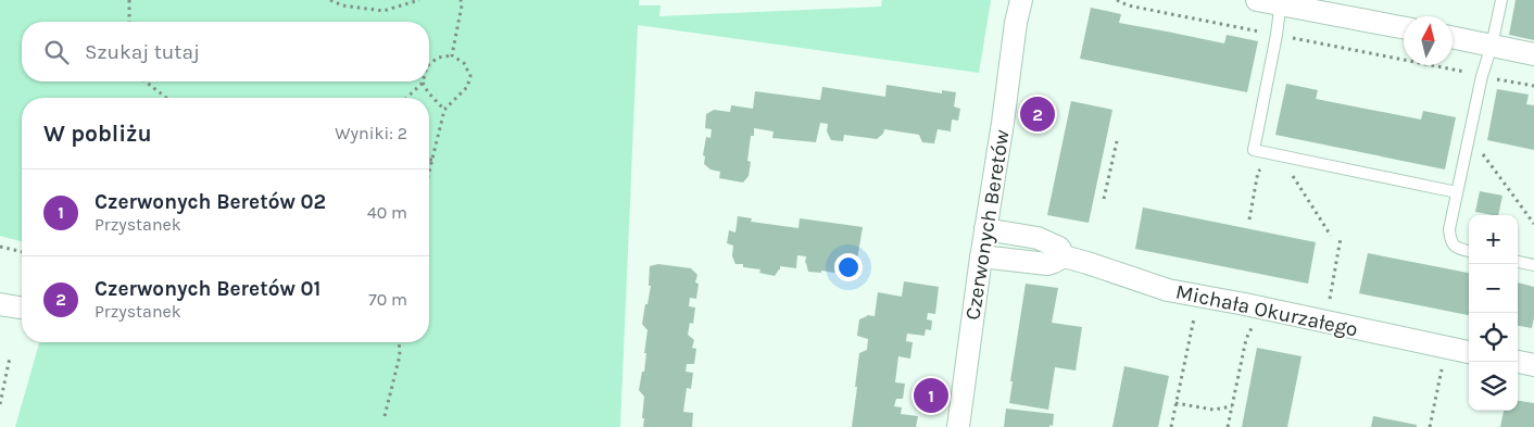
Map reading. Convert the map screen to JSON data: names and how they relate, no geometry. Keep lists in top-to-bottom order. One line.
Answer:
{"streets":{"street":["Czerwonych Beretów","Michała Okurzałego"]},"crossings":[["Czerwonych Beretów","Michała Okurzałego"]],"north":"top","page":{"search":"Szukaj tutaj","pins":["2","1"],"heading":["W pobliżu","Wyniki: 2"],"list":[{"mark":"1","name":"Czerwonych Beretów 02","note":"Przystanek","value":"40 m"},{"mark":"2","name":"Czerwonych Beretów 01","note":"Przystanek","value":"70 m"}],"map_buttons":["+","−"]}}
